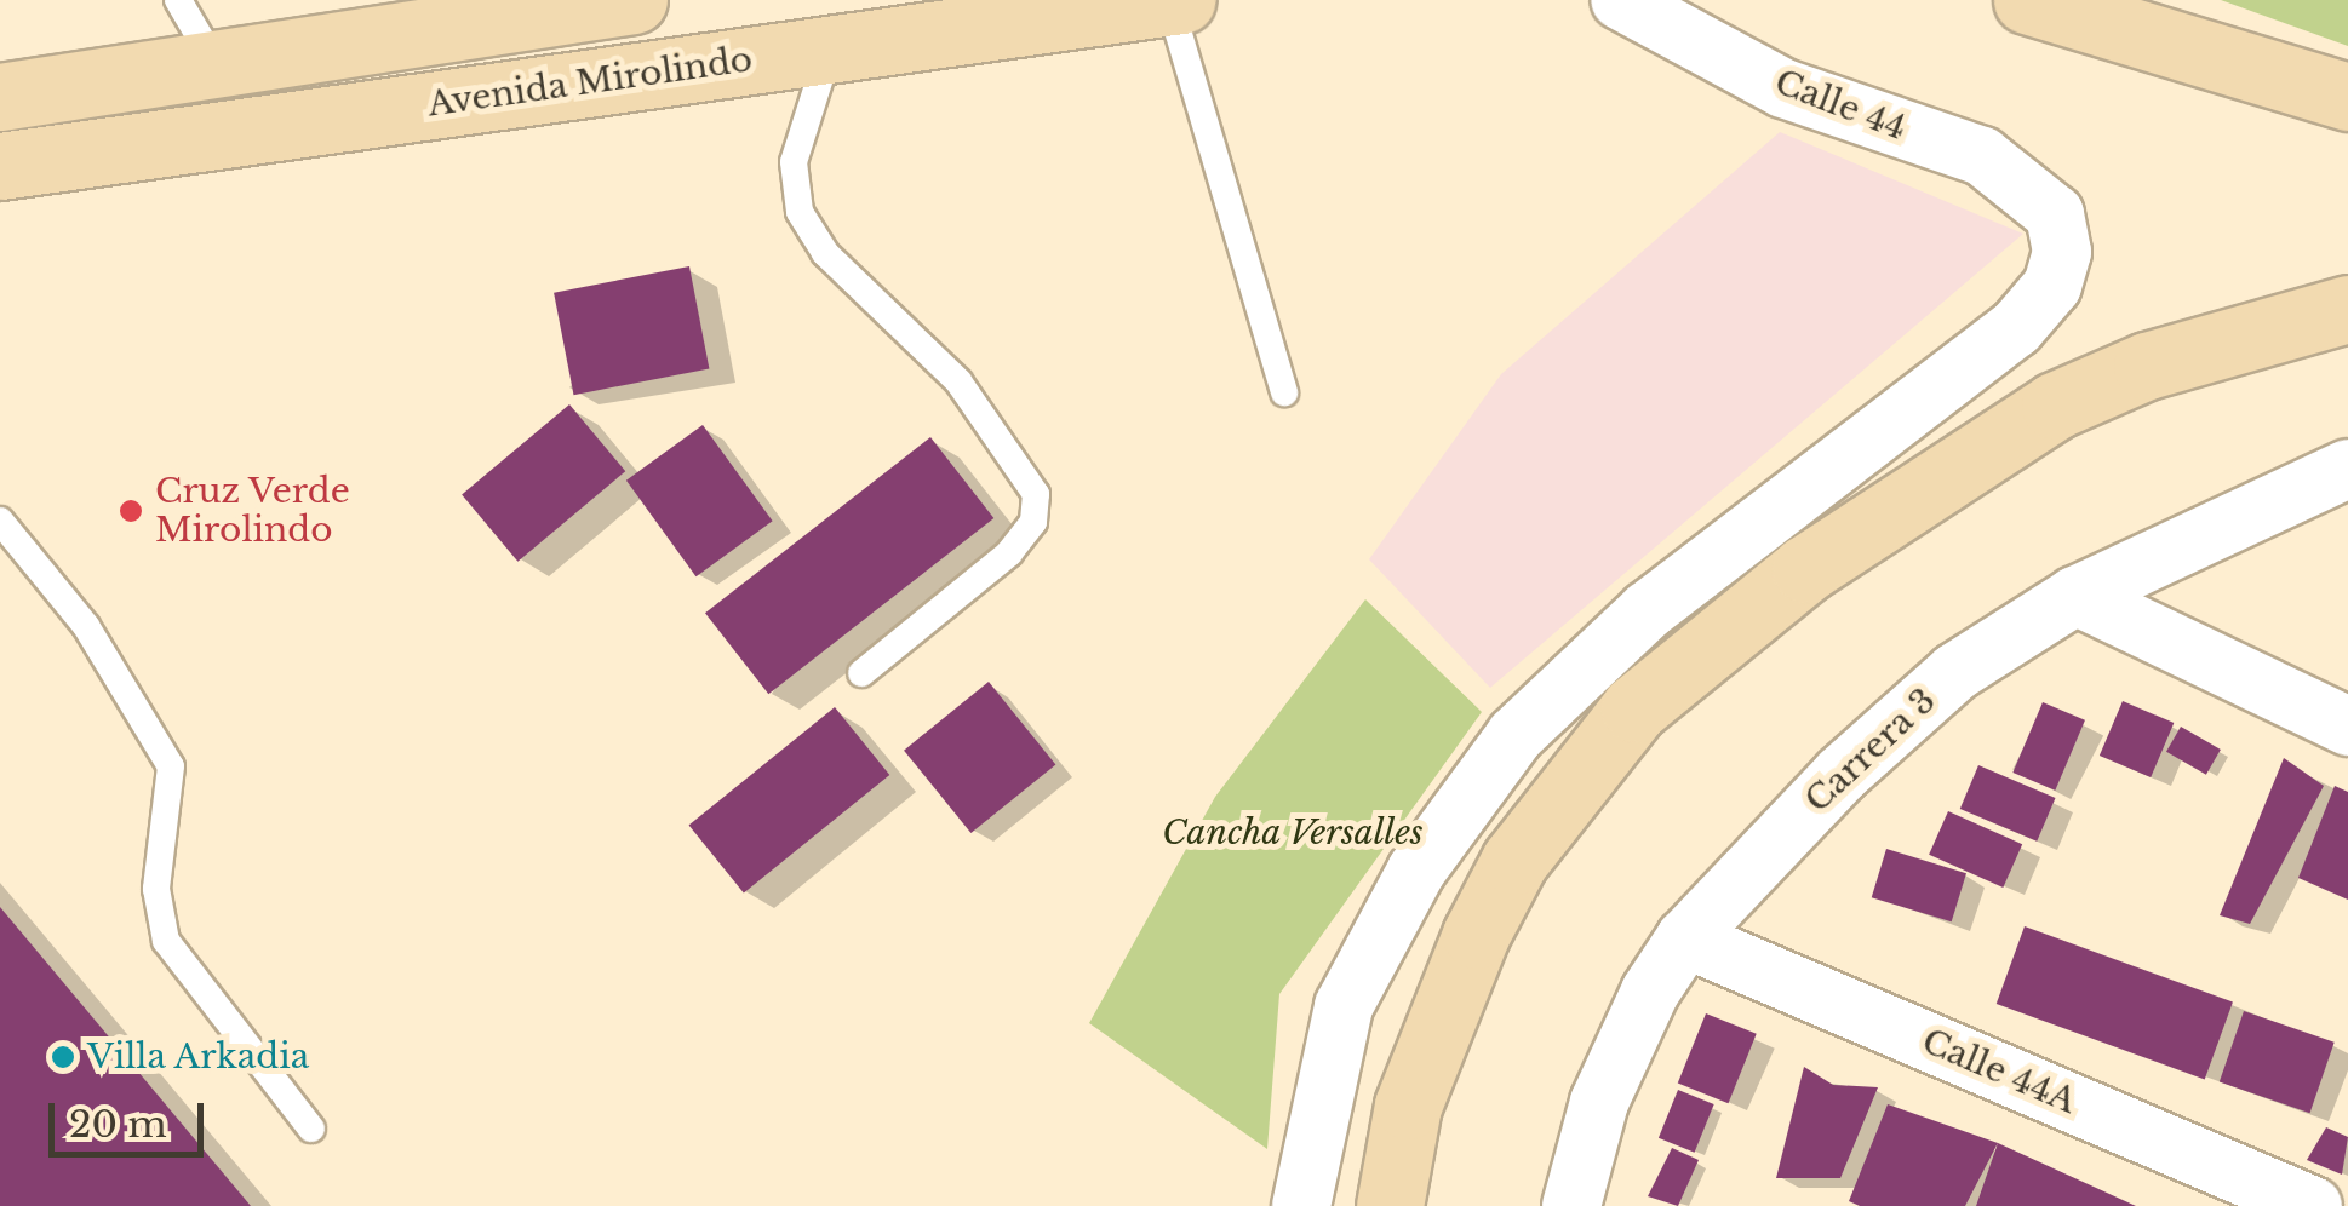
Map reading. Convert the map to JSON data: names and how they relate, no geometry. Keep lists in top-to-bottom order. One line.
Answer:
{"streets":{"main road":["Avenida Mirolindo"],"street":["Calle 44","Carrera 3","Calle 44A"]},"crossings":[["Carrera 3","Calle 44A"]],"parks":["Cancha Versalles"],"places":["Cruz Verde Mirolindo","Villa Arkadia"],"scale_bar":"20 m"}
